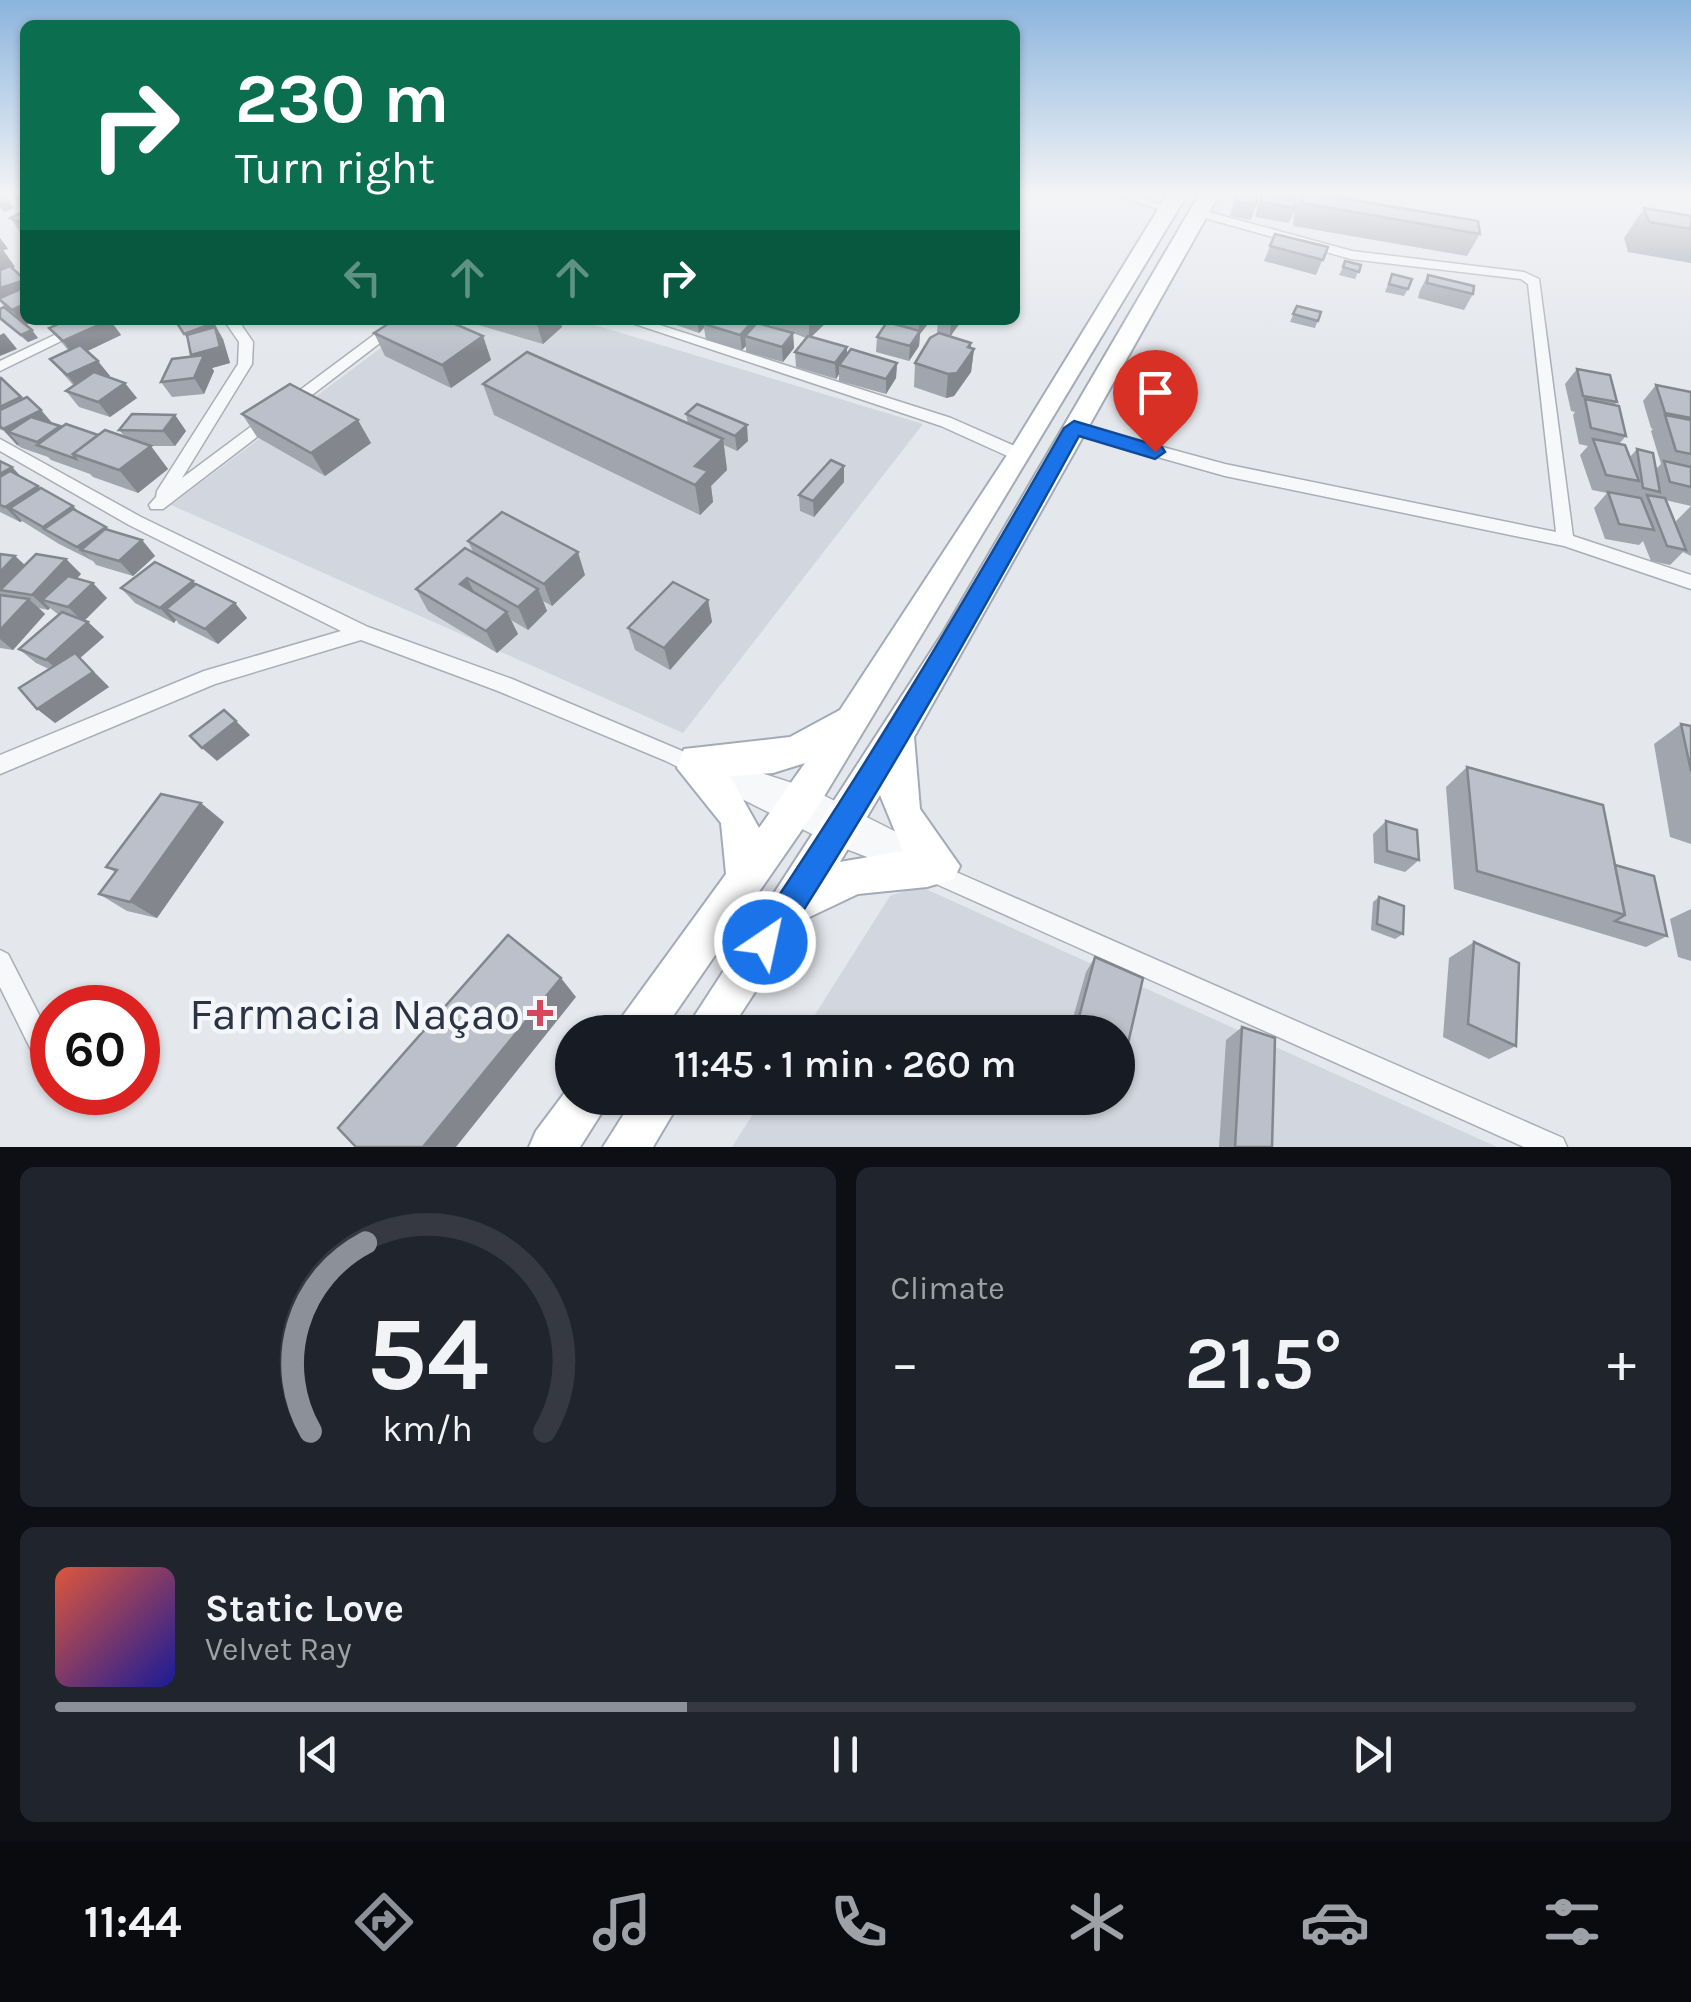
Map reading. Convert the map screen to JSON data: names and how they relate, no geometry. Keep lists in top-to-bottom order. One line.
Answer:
{"places":{"health":["Farmacia Naçao"]},"page":{"turn":["230 m","Turn right"],"limit":"60","trip":"11:45 · 1 min · 260 m","tile":"Climate","heat":["−","21.5°","+"],"song":["Static Love","Velvet Ray"],"tabs":"11:44","gauge":["54","km/h"]}}
